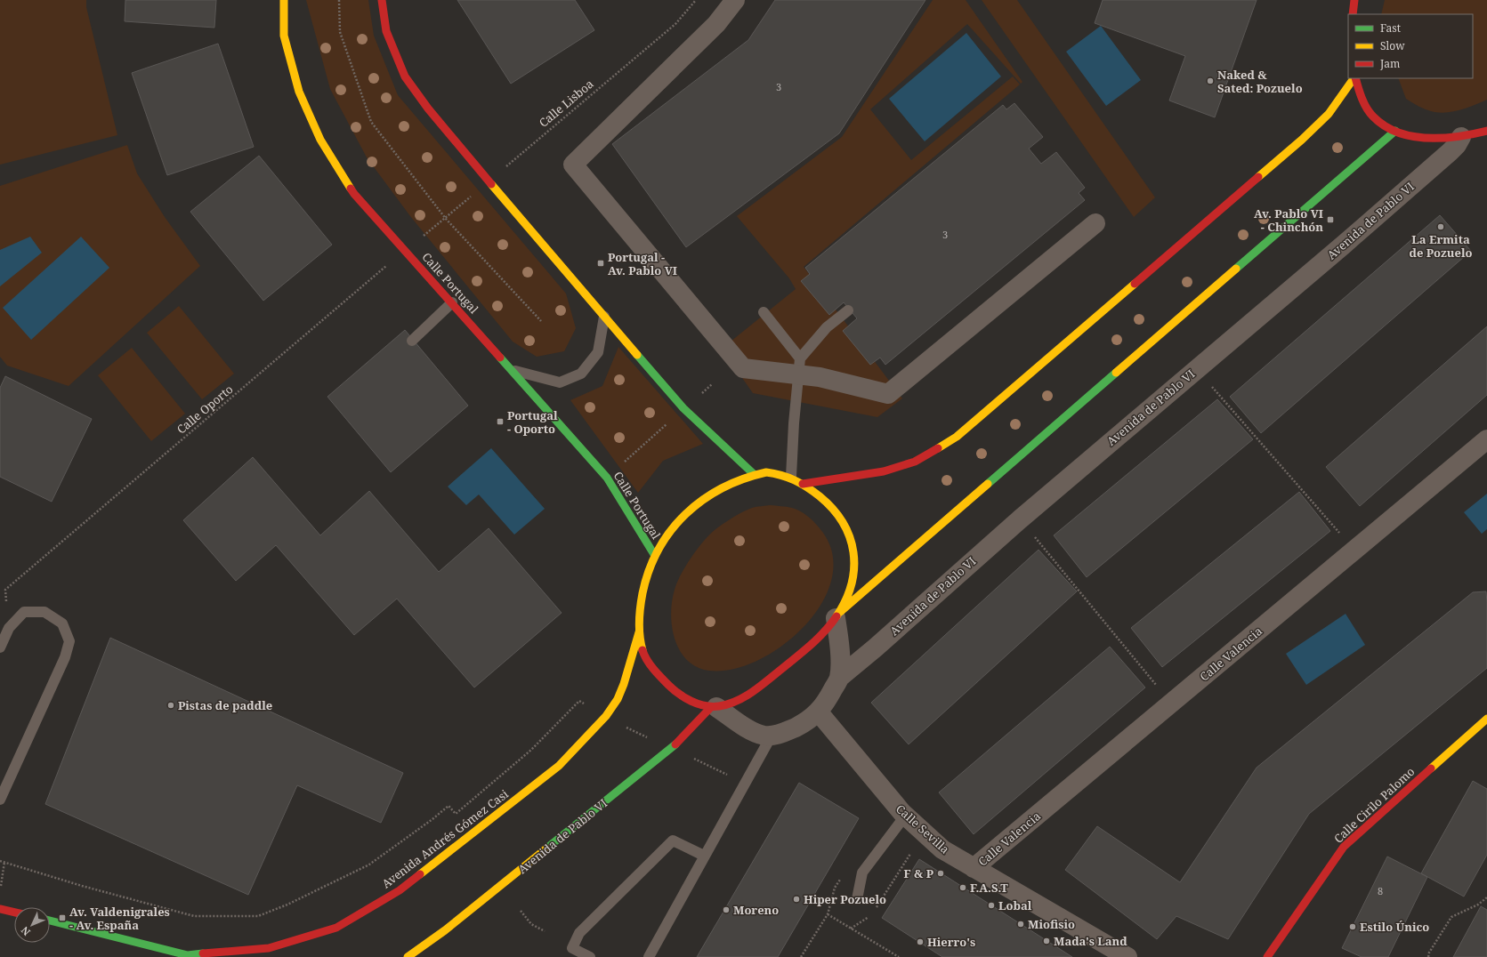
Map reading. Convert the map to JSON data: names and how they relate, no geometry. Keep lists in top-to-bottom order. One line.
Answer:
{"streets":{"main road":["Avenida de Pablo VI","Calle Portugal","Calle Cirilo Palomo","Avenida Andrés Gómez Casi"],"street":["Calle Valencia","Calle Sevilla"],"path":["Calle Lisboa","Calle Oporto"]},"crossings":[["Calle Lisboa","Calle Oporto"],["Calle Portugal","Calle Oporto"],["Calle Valencia","Calle Sevilla"]],"places":{"other":["Naked & Sated: Pozuelo","La Ermita de Pozuelo","Pistas de paddle","F & P","F.A.S.T","Hiper Pozuelo","Lobal","Moreno","Miofisio","Estilo Único","Mada's Land","Hierro's"],"transit":["Av. Pablo VI - Chinchón","Portugal - Av. Pablo VI","Portugal - Oporto","Av. Valdenigrales - Av. España"]},"house_numbers":["3","3","8"],"legend":["Fast","Slow","Jam"],"north":"bottom left"}
